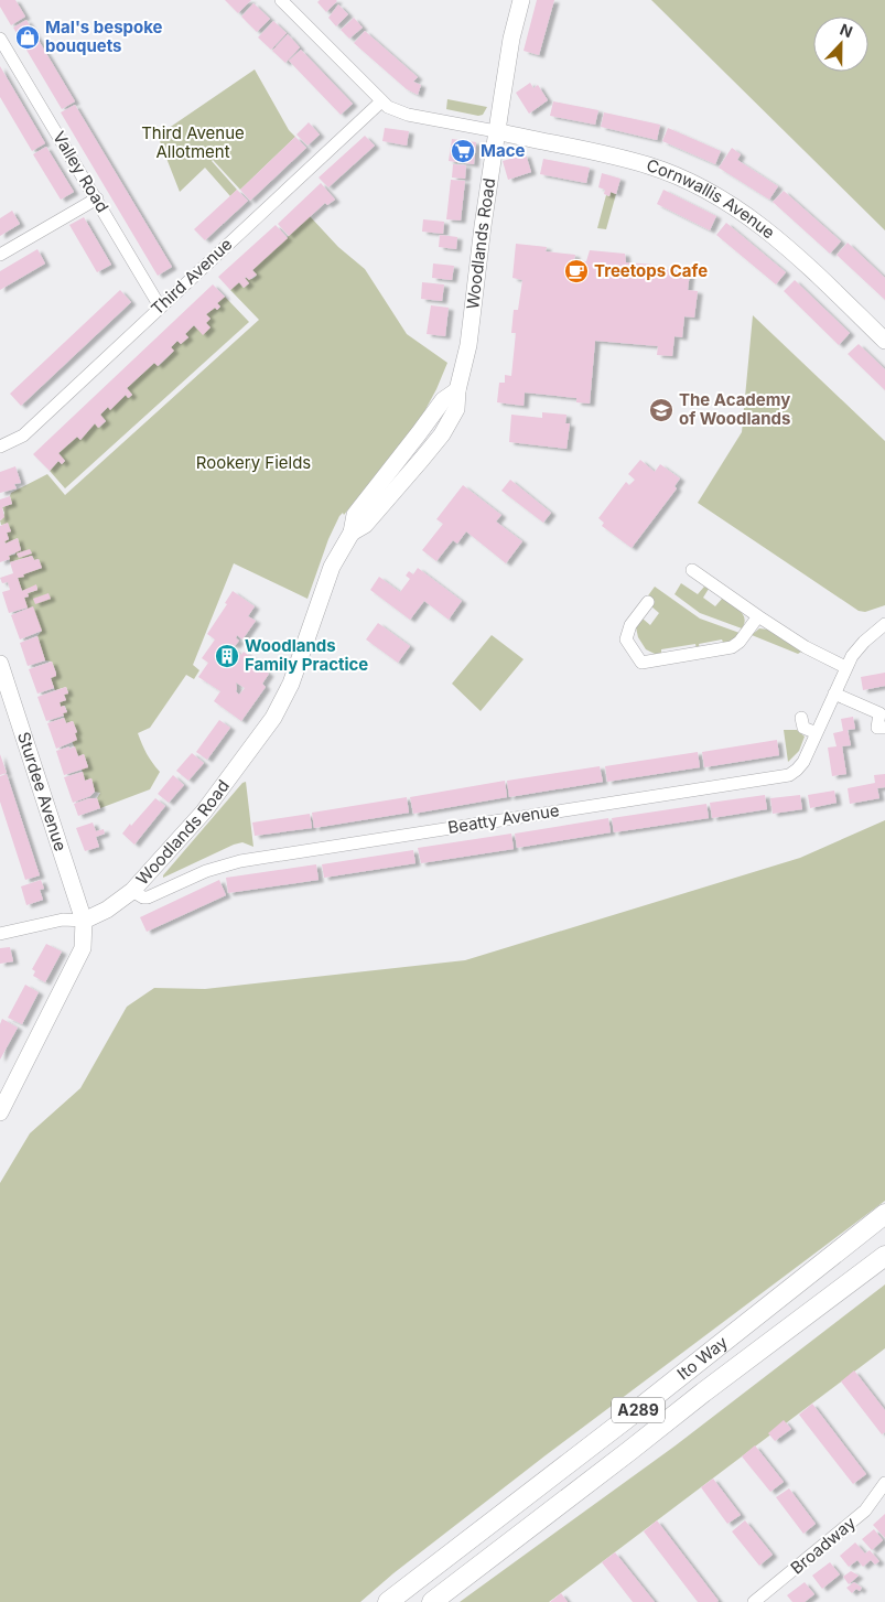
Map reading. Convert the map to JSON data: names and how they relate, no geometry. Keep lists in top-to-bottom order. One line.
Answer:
{"streets":{"main road":["Ito Way","A289"],"street":["Valley Road","Cornwallis Avenue","Woodlands Road","Third Avenue","Sturdee Avenue","Beatty Avenue","Broadway"]},"crossings":[["Valley Road","Third Avenue"],["Cornwallis Avenue","Woodlands Road"],["Woodlands Road","Sturdee Avenue"],["Woodlands Road","Beatty Avenue"]],"parks":["Third Avenue Allotment","Rookery Fields"],"places":{"shop":["MaI's bespoke bouquets"],"supermarket":["Mace"],"cafe":["Treetops Cafe"],"school or university":["The Academy of Woodlands"],"building":["Woodlands Family Practice"]},"north":"top"}
